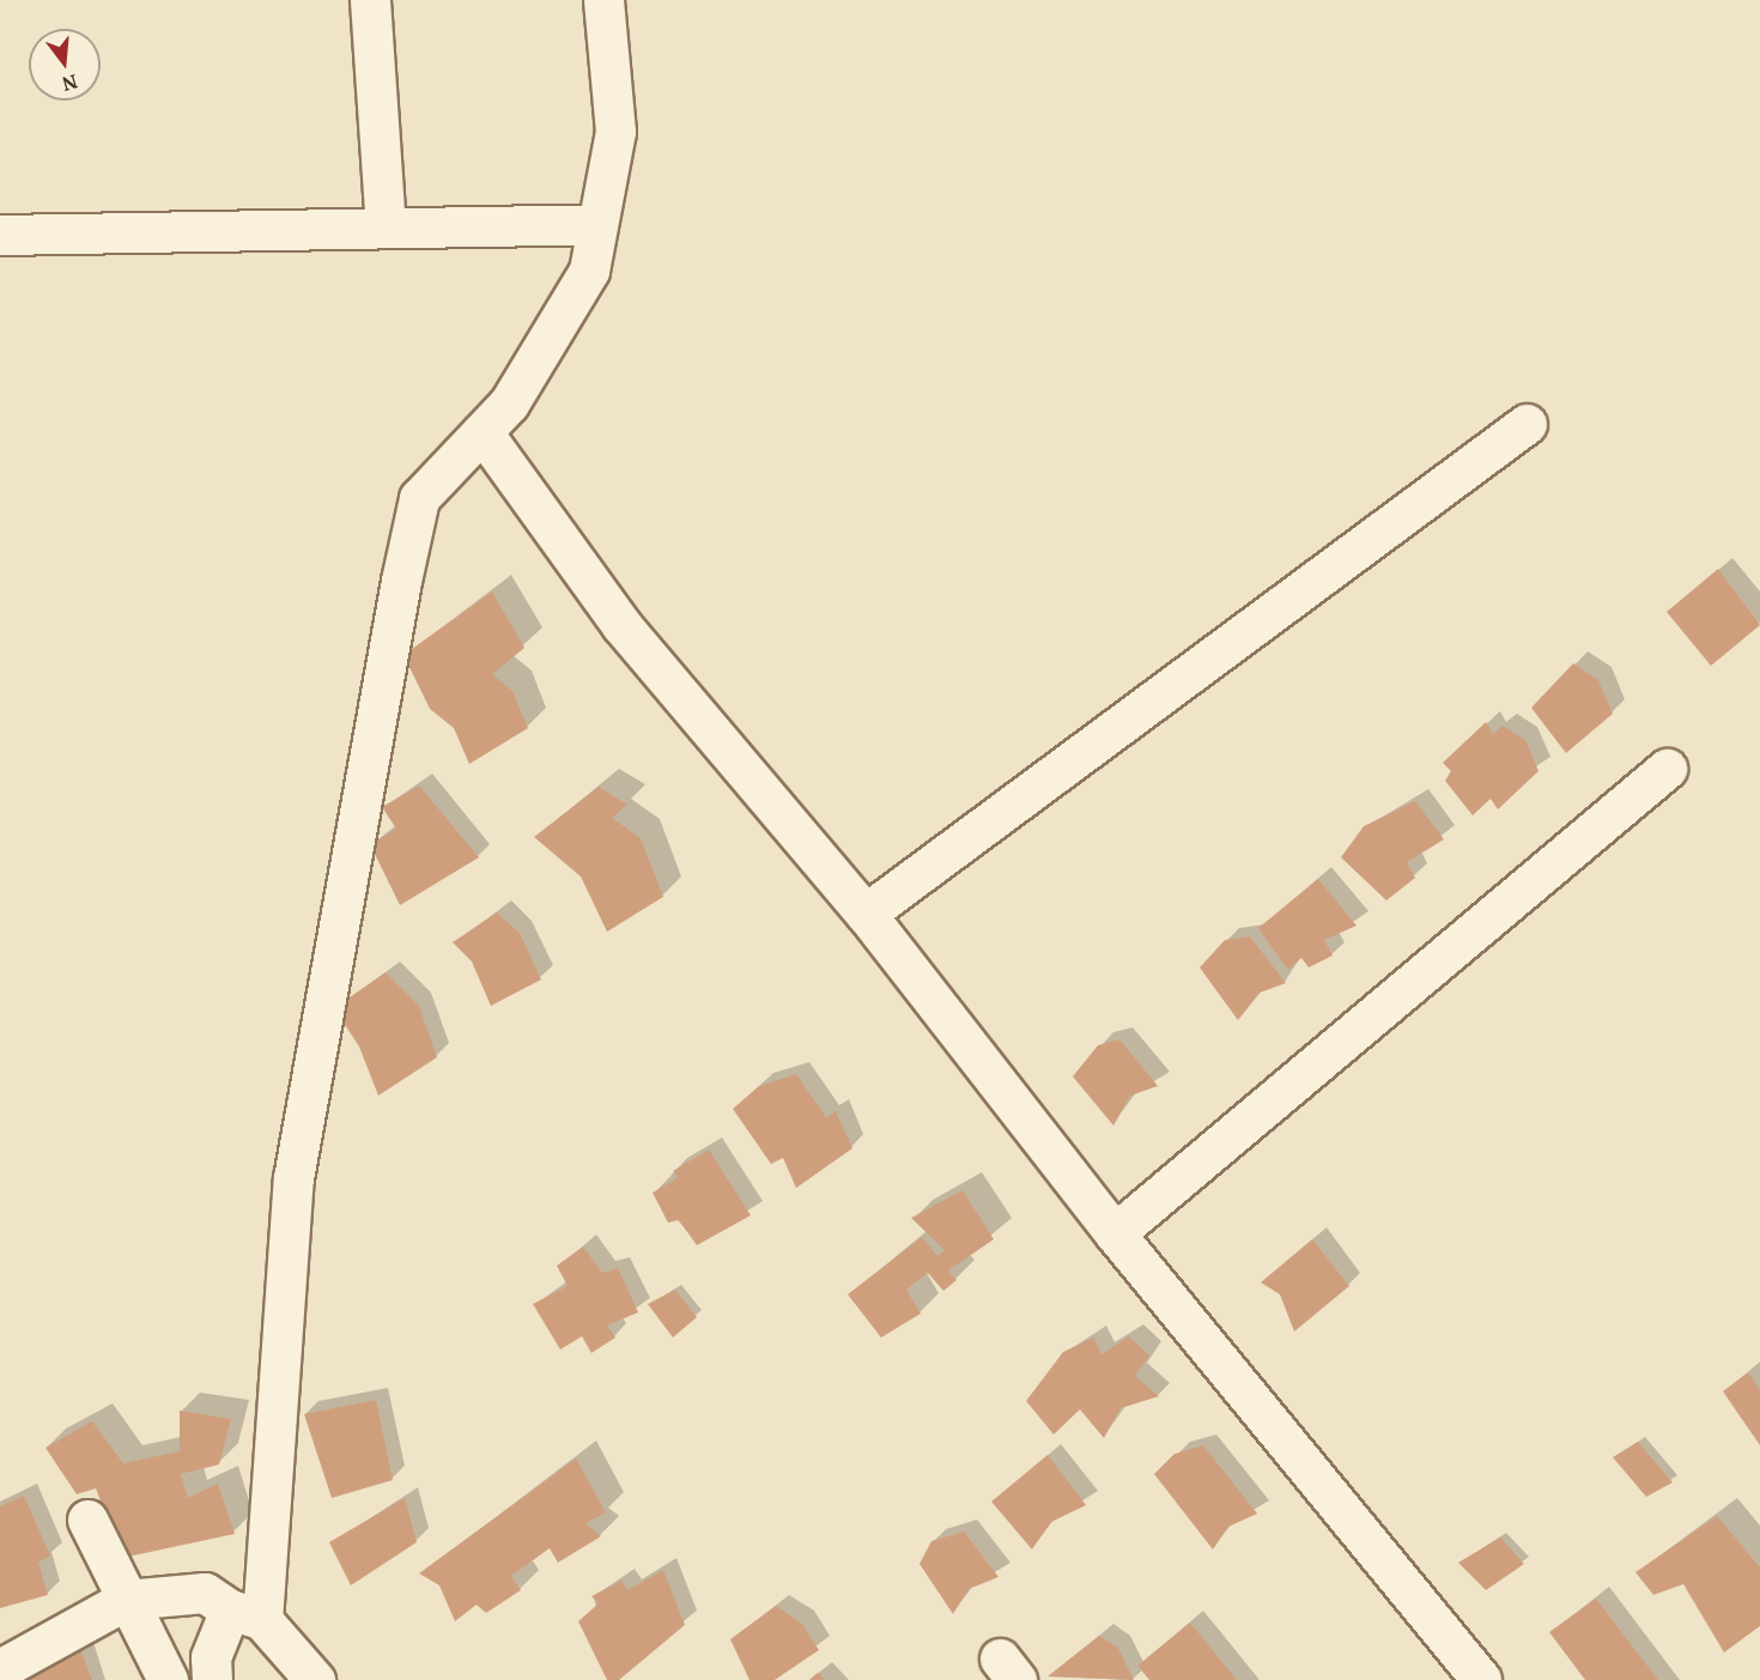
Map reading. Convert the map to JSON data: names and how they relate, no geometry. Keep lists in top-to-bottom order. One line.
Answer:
{"north":"bottom"}
